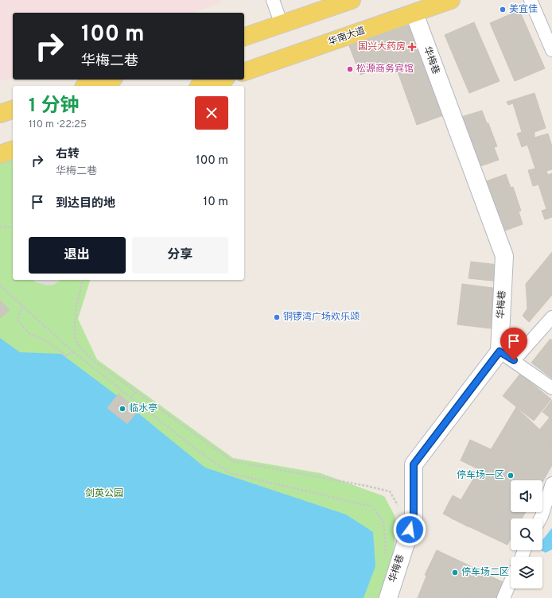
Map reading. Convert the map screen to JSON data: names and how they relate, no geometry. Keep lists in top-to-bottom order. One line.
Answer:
{"streets":{"main road":["华南大道"],"street":["华梅巷"]},"crossings":[["华南大道","华梅巷"]],"parks":["剑英公园"],"places":{"other":["美宜佳","松源商务宾馆","铜锣湾广场·欢乐颂","临水亭","停车场一区","停车场二区"],"health":["国兴大药房"]},"page":{"turn":["100 m","华梅二巷"],"heading":["1 分钟","110 m · 22:25"],"list":[{"name":"右转","note":"华梅二巷","value":"100 m"},{"name":"到达目的地","value":"10 m"}],"buttons":["退出","分享"]}}
